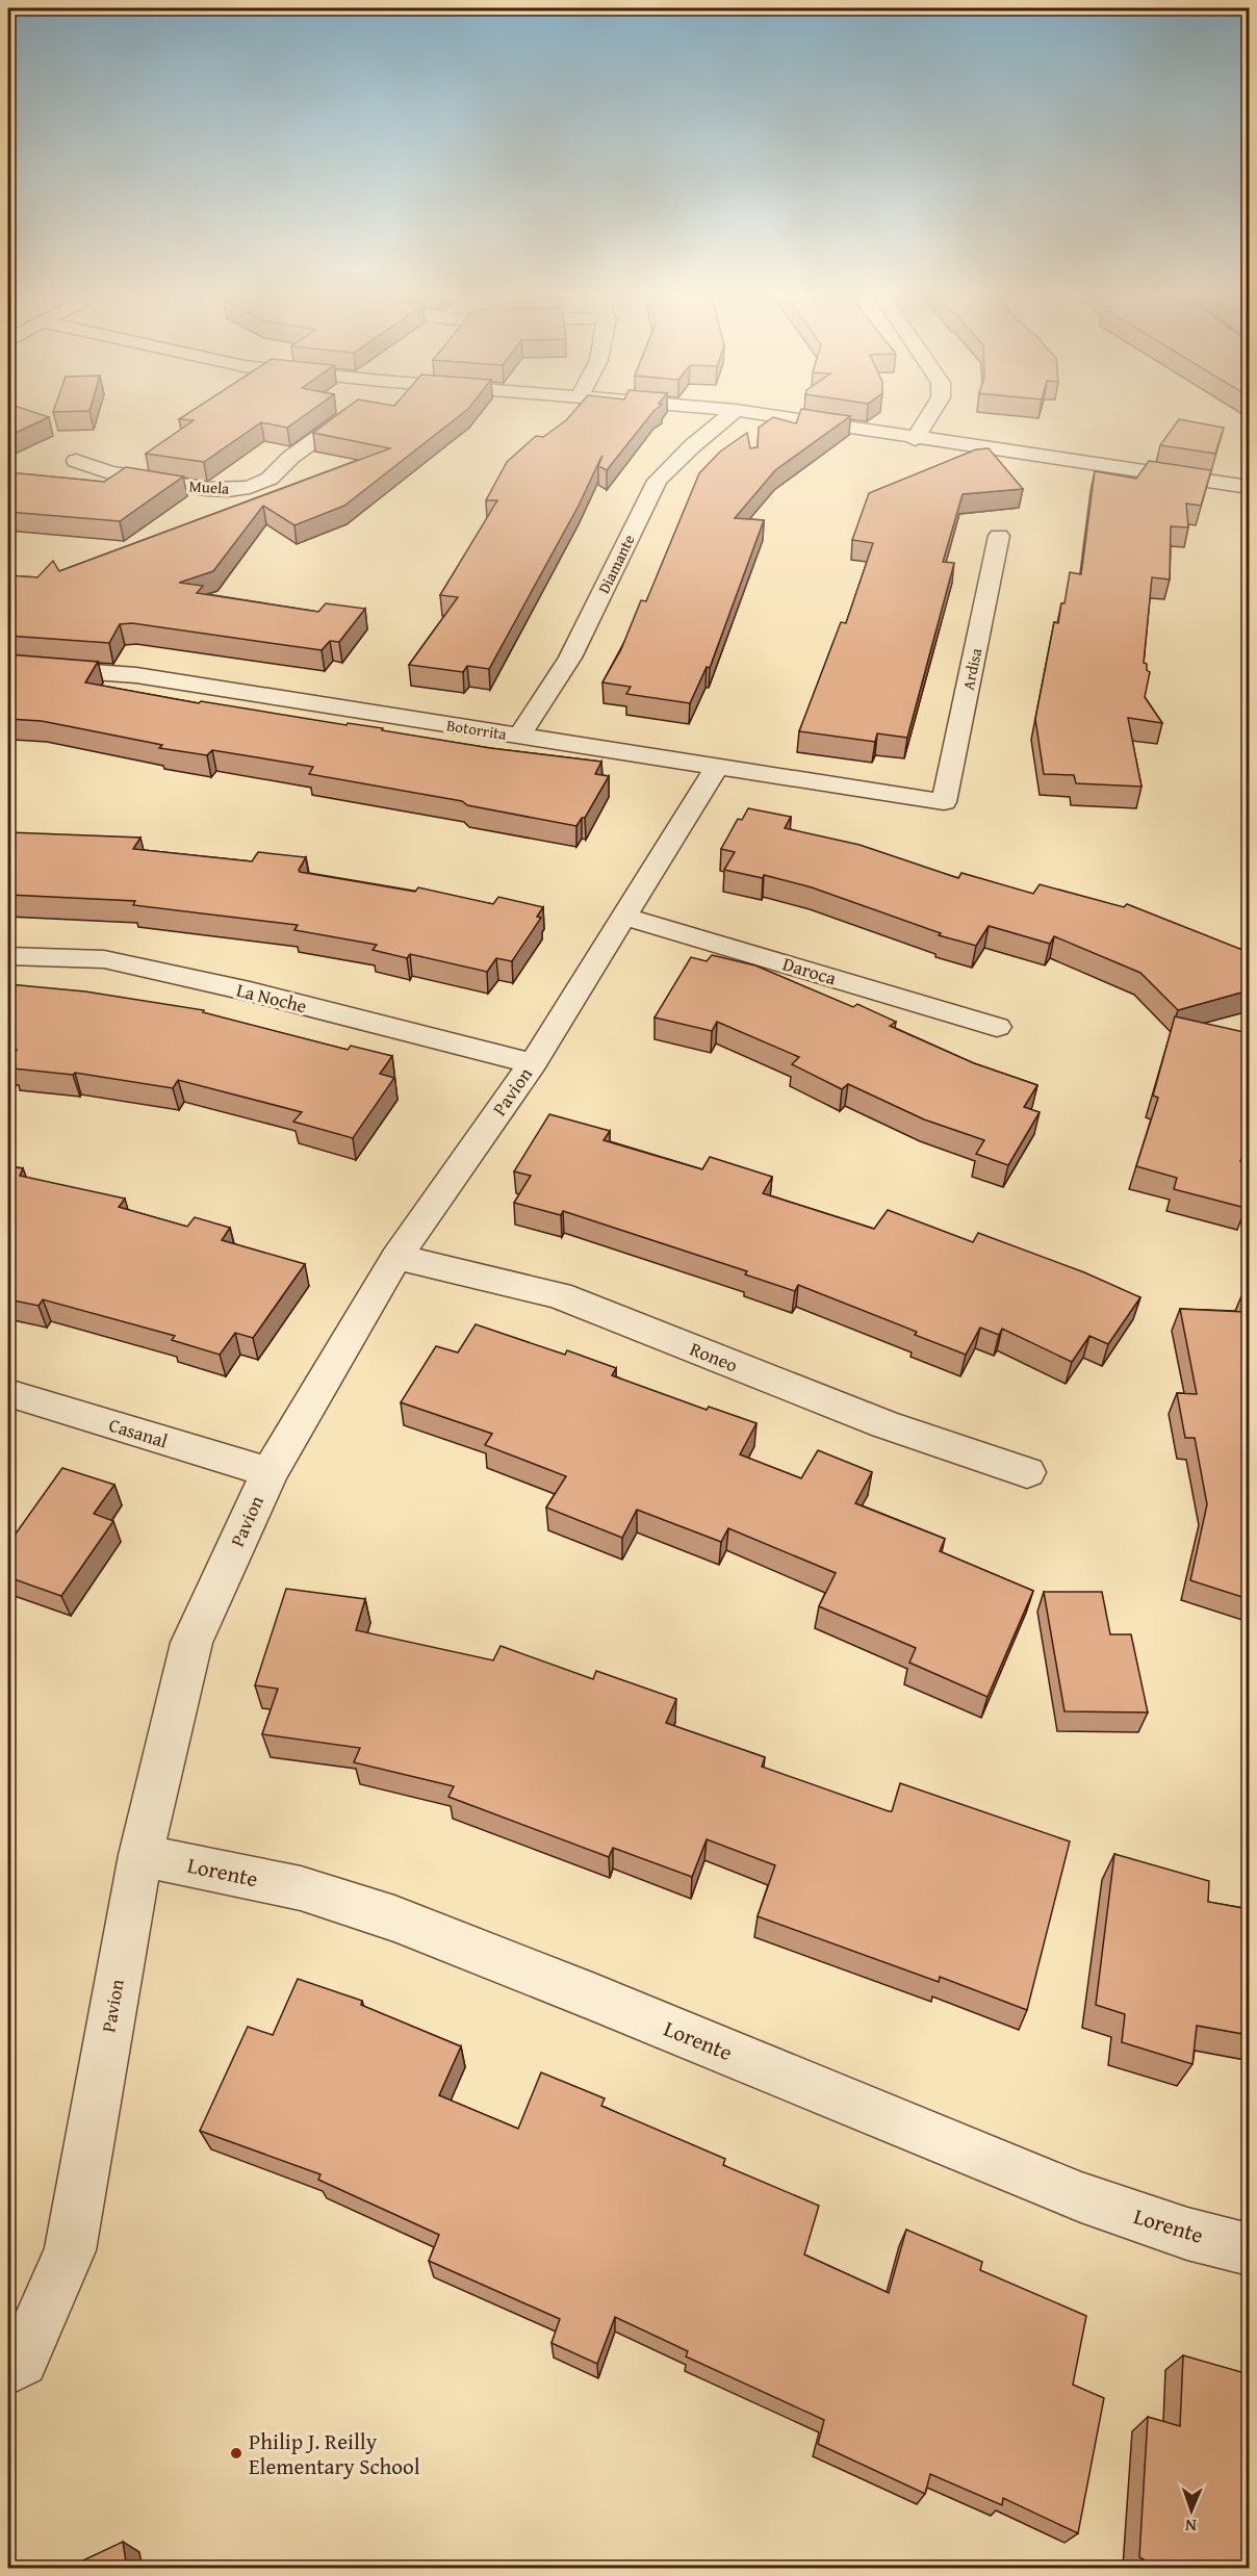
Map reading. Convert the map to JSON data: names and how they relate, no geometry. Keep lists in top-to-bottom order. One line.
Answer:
{"streets":{"street":["Muela","Diamante","Ardisa","Botorrita","Daroca","La Noche","Pavion","Roneo","Casanal","Lorente"]},"crossings":[["Diamante","Botorrita"],["Ardisa","Botorrita"],["Botorrita","Pavion"],["Daroca","Pavion"],["La Noche","Pavion"],["Pavion","Roneo"],["Pavion","Casanal"],["Pavion","Lorente"]],"places":["Philip J. Reilly Elementary School"],"north":"bottom"}
